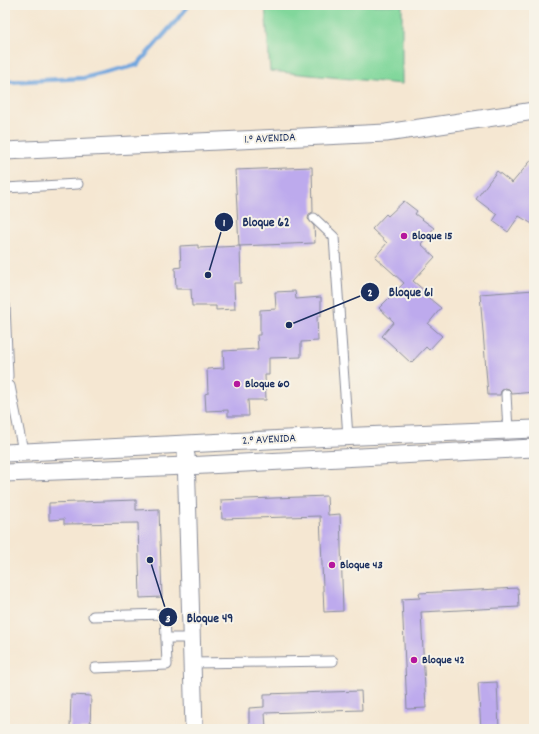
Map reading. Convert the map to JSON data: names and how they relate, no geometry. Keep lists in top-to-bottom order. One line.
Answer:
{"streets":{"street":["1.° AVENIDA","2.° AVENIDA"]},"places":["Bloque 15","Bloque 62","Bloque 61","Bloque 60","Bloque 49","Bloque 43","Bloque 42"]}
